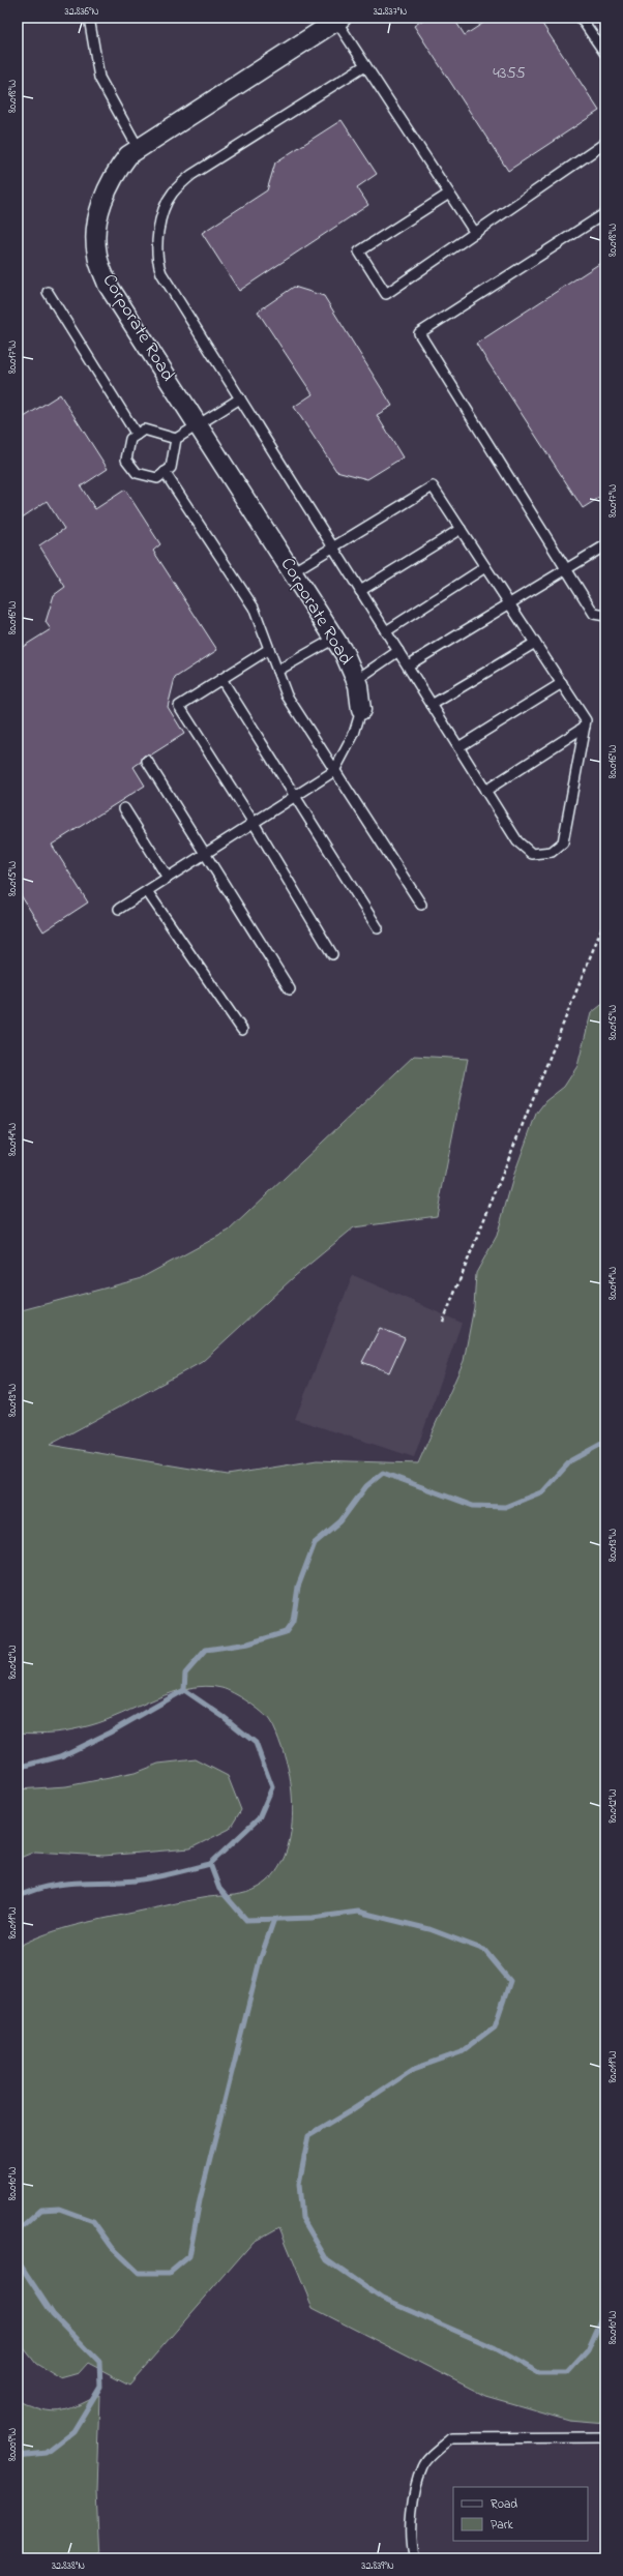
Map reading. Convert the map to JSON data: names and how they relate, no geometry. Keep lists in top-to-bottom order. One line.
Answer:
{"streets":{"street":["Corporate Road"]},"house_numbers":["4355"],"legend":["Road","Park"],"coordinates":["32.836°N","32.837°N","80.018°W","80.017°W","80.016°W","80.015°W","80.014°W","80.013°W","80.012°W","80.011°W","80.010°W","80.009°W","32.838°N","32.839°N"]}
